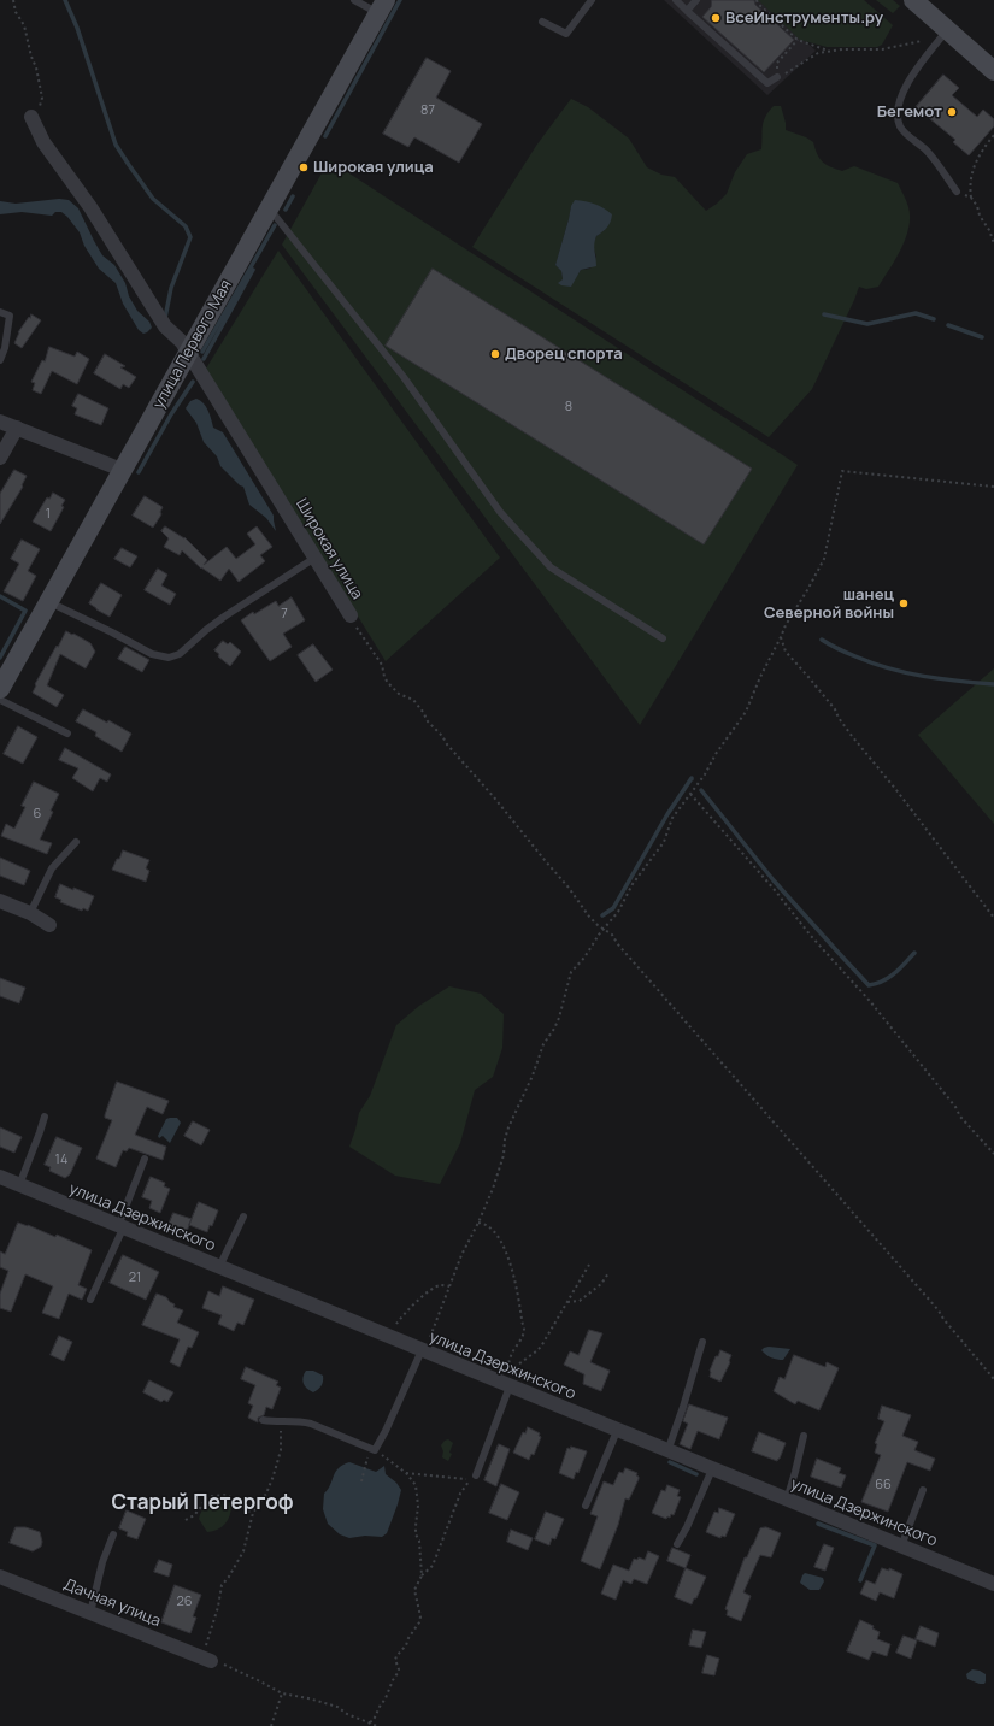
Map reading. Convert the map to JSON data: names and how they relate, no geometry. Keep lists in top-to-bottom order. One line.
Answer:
{"streets":{"street":["улица Первого Мая","Широкая улица","улица Дзержинского","Дачная улица"]},"crossings":[["улица Первого Мая","Широкая улица"]],"districts":["Старый Петергоф"],"places":["ВсеИнструменты.ру","Бегемот","Широкая улица","Дворец спорта","шанец Северной войны"],"house_numbers":["87","8","1","7","6","14","21","66","26"]}
